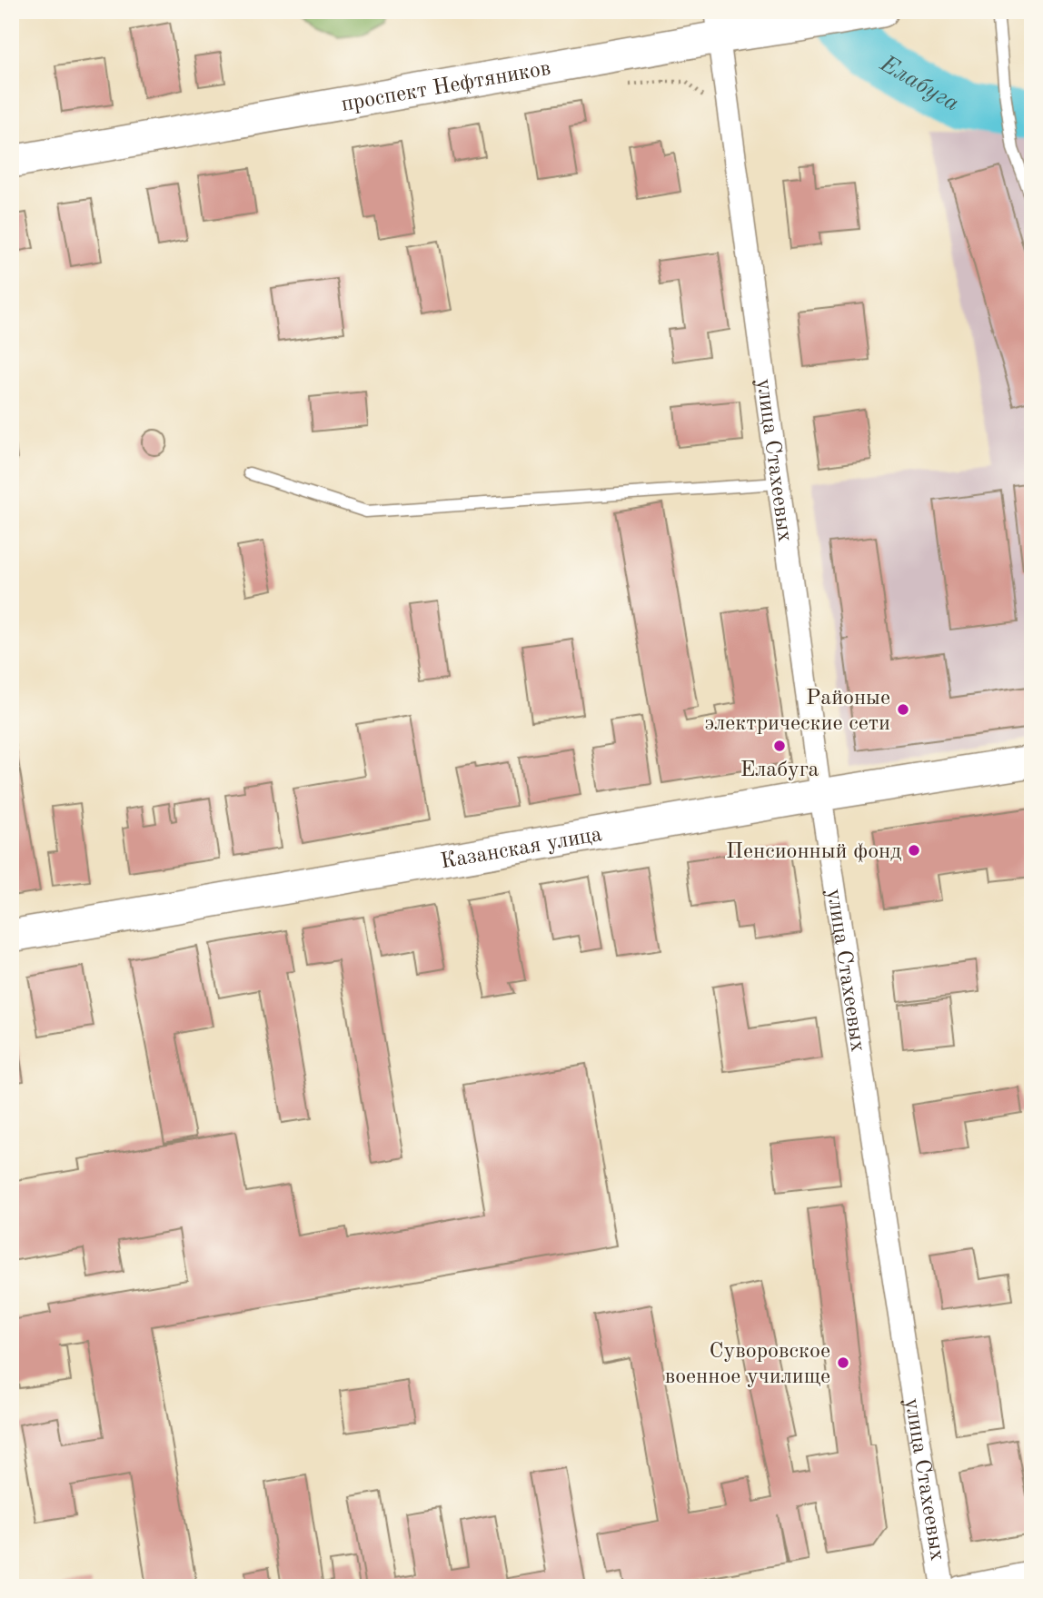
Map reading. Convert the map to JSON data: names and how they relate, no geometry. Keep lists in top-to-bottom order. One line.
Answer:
{"streets":{"street":["проспект Нефтяников","улица Стахеевых","Казанская улица"]},"crossings":[["проспект Нефтяников","улица Стахеевых"],["улица Стахеевых","Казанская улица"]],"water":["Елабуга"],"places":["Районые электрические сети","Елабуга","Пенсионный фонд","Суворовское военное училище"]}
